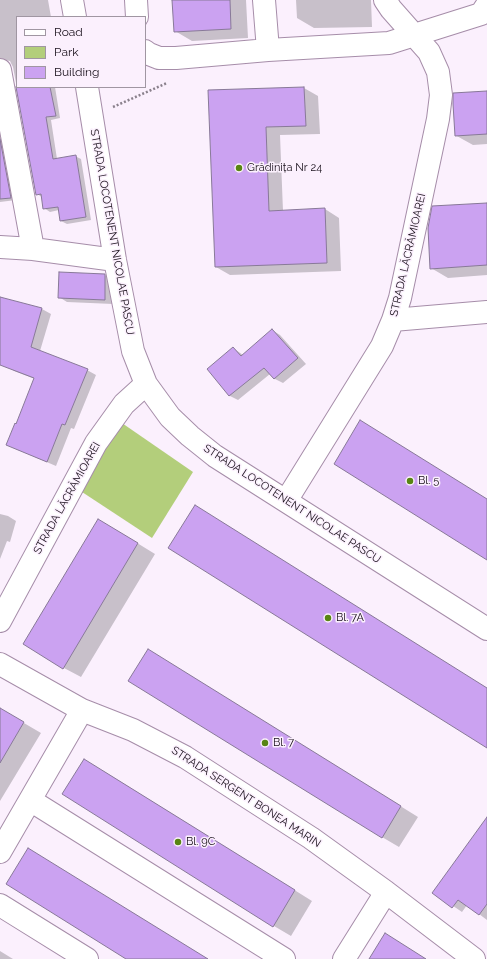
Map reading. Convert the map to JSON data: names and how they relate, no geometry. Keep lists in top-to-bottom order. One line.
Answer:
{"streets":{"street":["STRADA LOCOTENENT NICOLAE PASCU","STRADA LĂCRĂMIOAREI","STRADA SERGENT BONEA MARIN"]},"crossings":[["STRADA LOCOTENENT NICOLAE PASCU","STRADA LĂCRĂMIOAREI"]],"places":["Grădinița Nr 24","Bl. 5","Bl. 7A","Bl. 7","Bl. 9C"],"legend":["Road","Park","Building"]}
